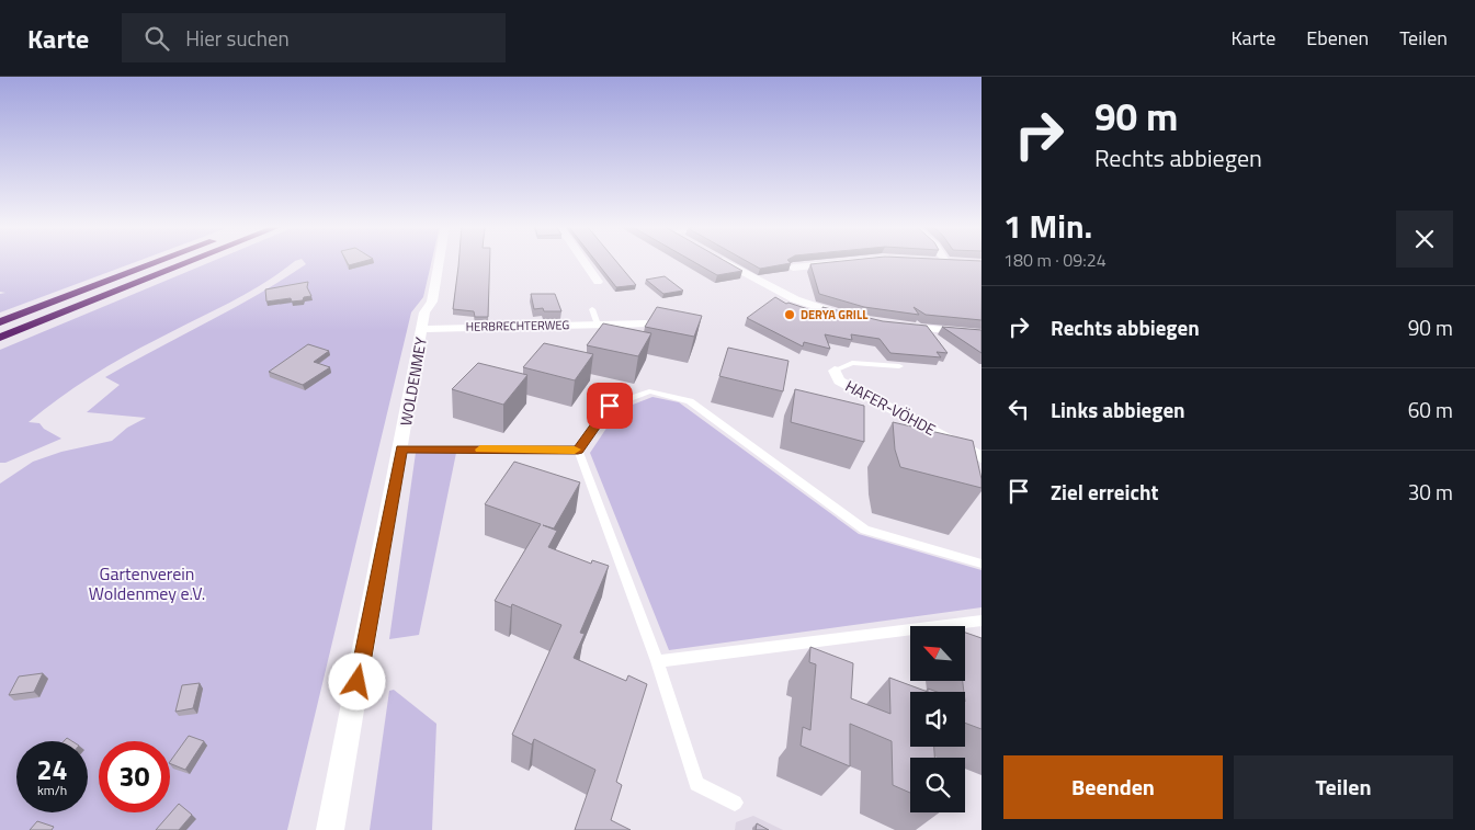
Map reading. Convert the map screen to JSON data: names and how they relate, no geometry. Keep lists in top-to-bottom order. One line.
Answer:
{"streets":{"street":["HERBRECHTERWEG","WOLDENMEY","HAFER-VÖHDE"]},"crossings":[["HERBRECHTERWEG","WOLDENMEY"]],"parks":["Gartenverein Woldenmey e.V."],"places":["DERYA GRILL"],"north":"top left","page":{"header":"Karte","search":"Hier suchen","nav":["Karte","Ebenen","Teilen"],"turn":["90 m","Rechts abbiegen"],"heading":["1 Min.","180 m · 09:24"],"list":[{"name":"Rechts abbiegen","value":"90 m"},{"name":"Links abbiegen","value":"60 m"},{"name":"Ziel erreicht","value":"30 m"}],"speed":"24 km/h","limit":"30","buttons":["Beenden","Teilen"]}}
